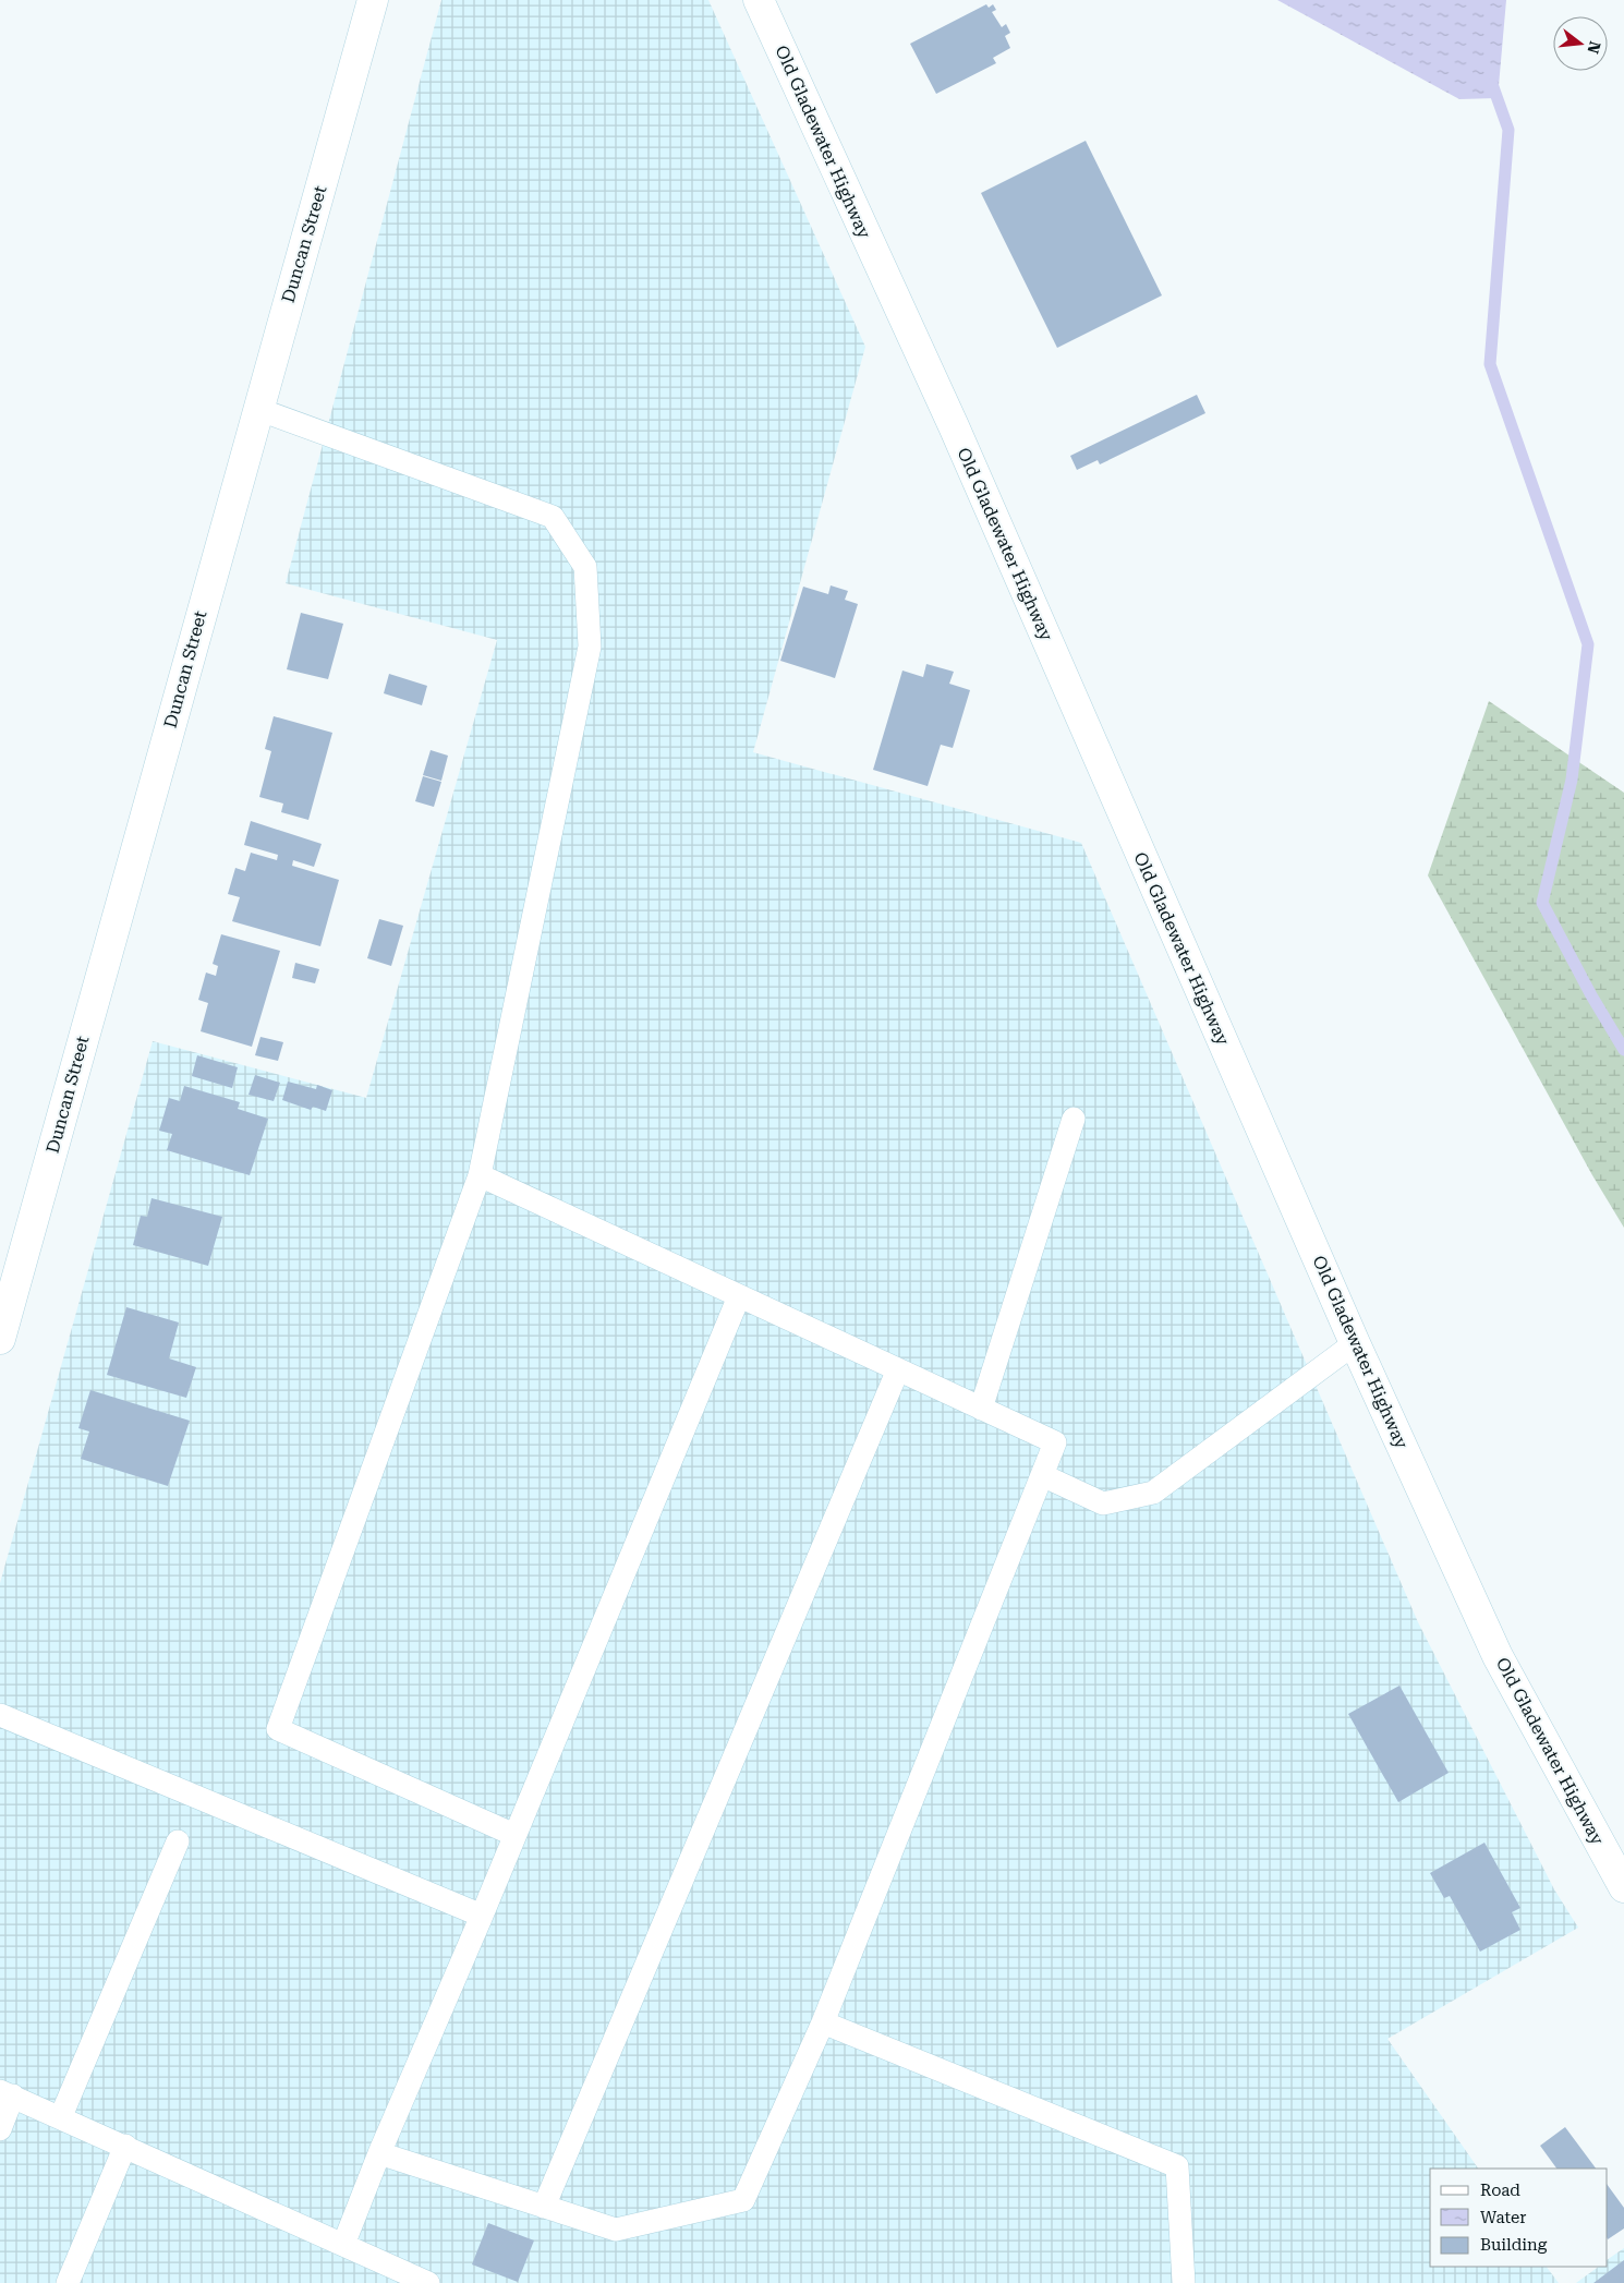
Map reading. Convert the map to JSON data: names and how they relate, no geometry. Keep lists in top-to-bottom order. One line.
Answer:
{"streets":{"street":["Old Gladewater Highway","Duncan Street"]},"legend":["Road","Water","Building"],"north":"right"}
